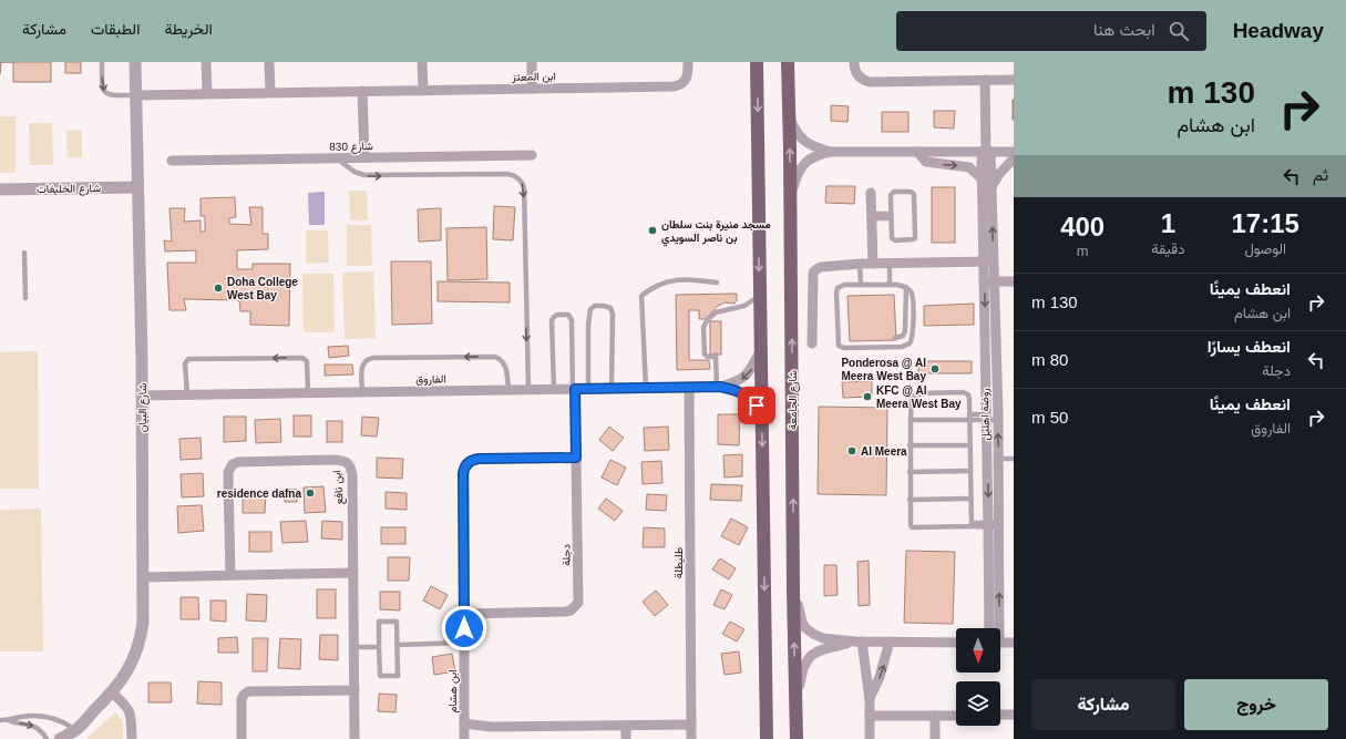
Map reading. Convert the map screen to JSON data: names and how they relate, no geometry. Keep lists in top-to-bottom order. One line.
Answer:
{"streets":{"main road":["شارع الجامعة"],"street":["ابن المعتز","شارع 830","شارع الخليفات","الفاروق","شارع البيان","روضة اهليل","ابن نافع","دجلة","طليطلة","ابن هشام"]},"crossings":[["ابن المعتز","شارع البيان"],["شارع الخليفات","شارع البيان"],["الفاروق","شارع البيان"],["الفاروق","دجلة"],["الفاروق","طليطلة"],["دجلة","ابن هشام"]],"places":["مسجد منيرة بنت سلطان بن ناصر السويدي","Doha College West Bay","Ponderosa @ Al Meera West Bay","KFC @ Al Meera West Bay","Al Meera","residence dafna"],"north":"bottom","page":{"header":"Headway","search":"ابحث هنا","nav":["الخريطة","الطبقات","مشاركة"],"turn":["130 m","ابن هشام"],"then":"ثم","eta":["17:15","الوصول","1","دقيقة","400","m"],"list":[{"name":"انعطف يمينًا","note":"ابن هشام","value":"130 m"},{"name":"انعطف يسارًا","note":"دجلة","value":"80 m"},{"name":"انعطف يمينًا","note":"الفاروق","value":"50 m"}],"buttons":["خروج","مشاركة"]}}
